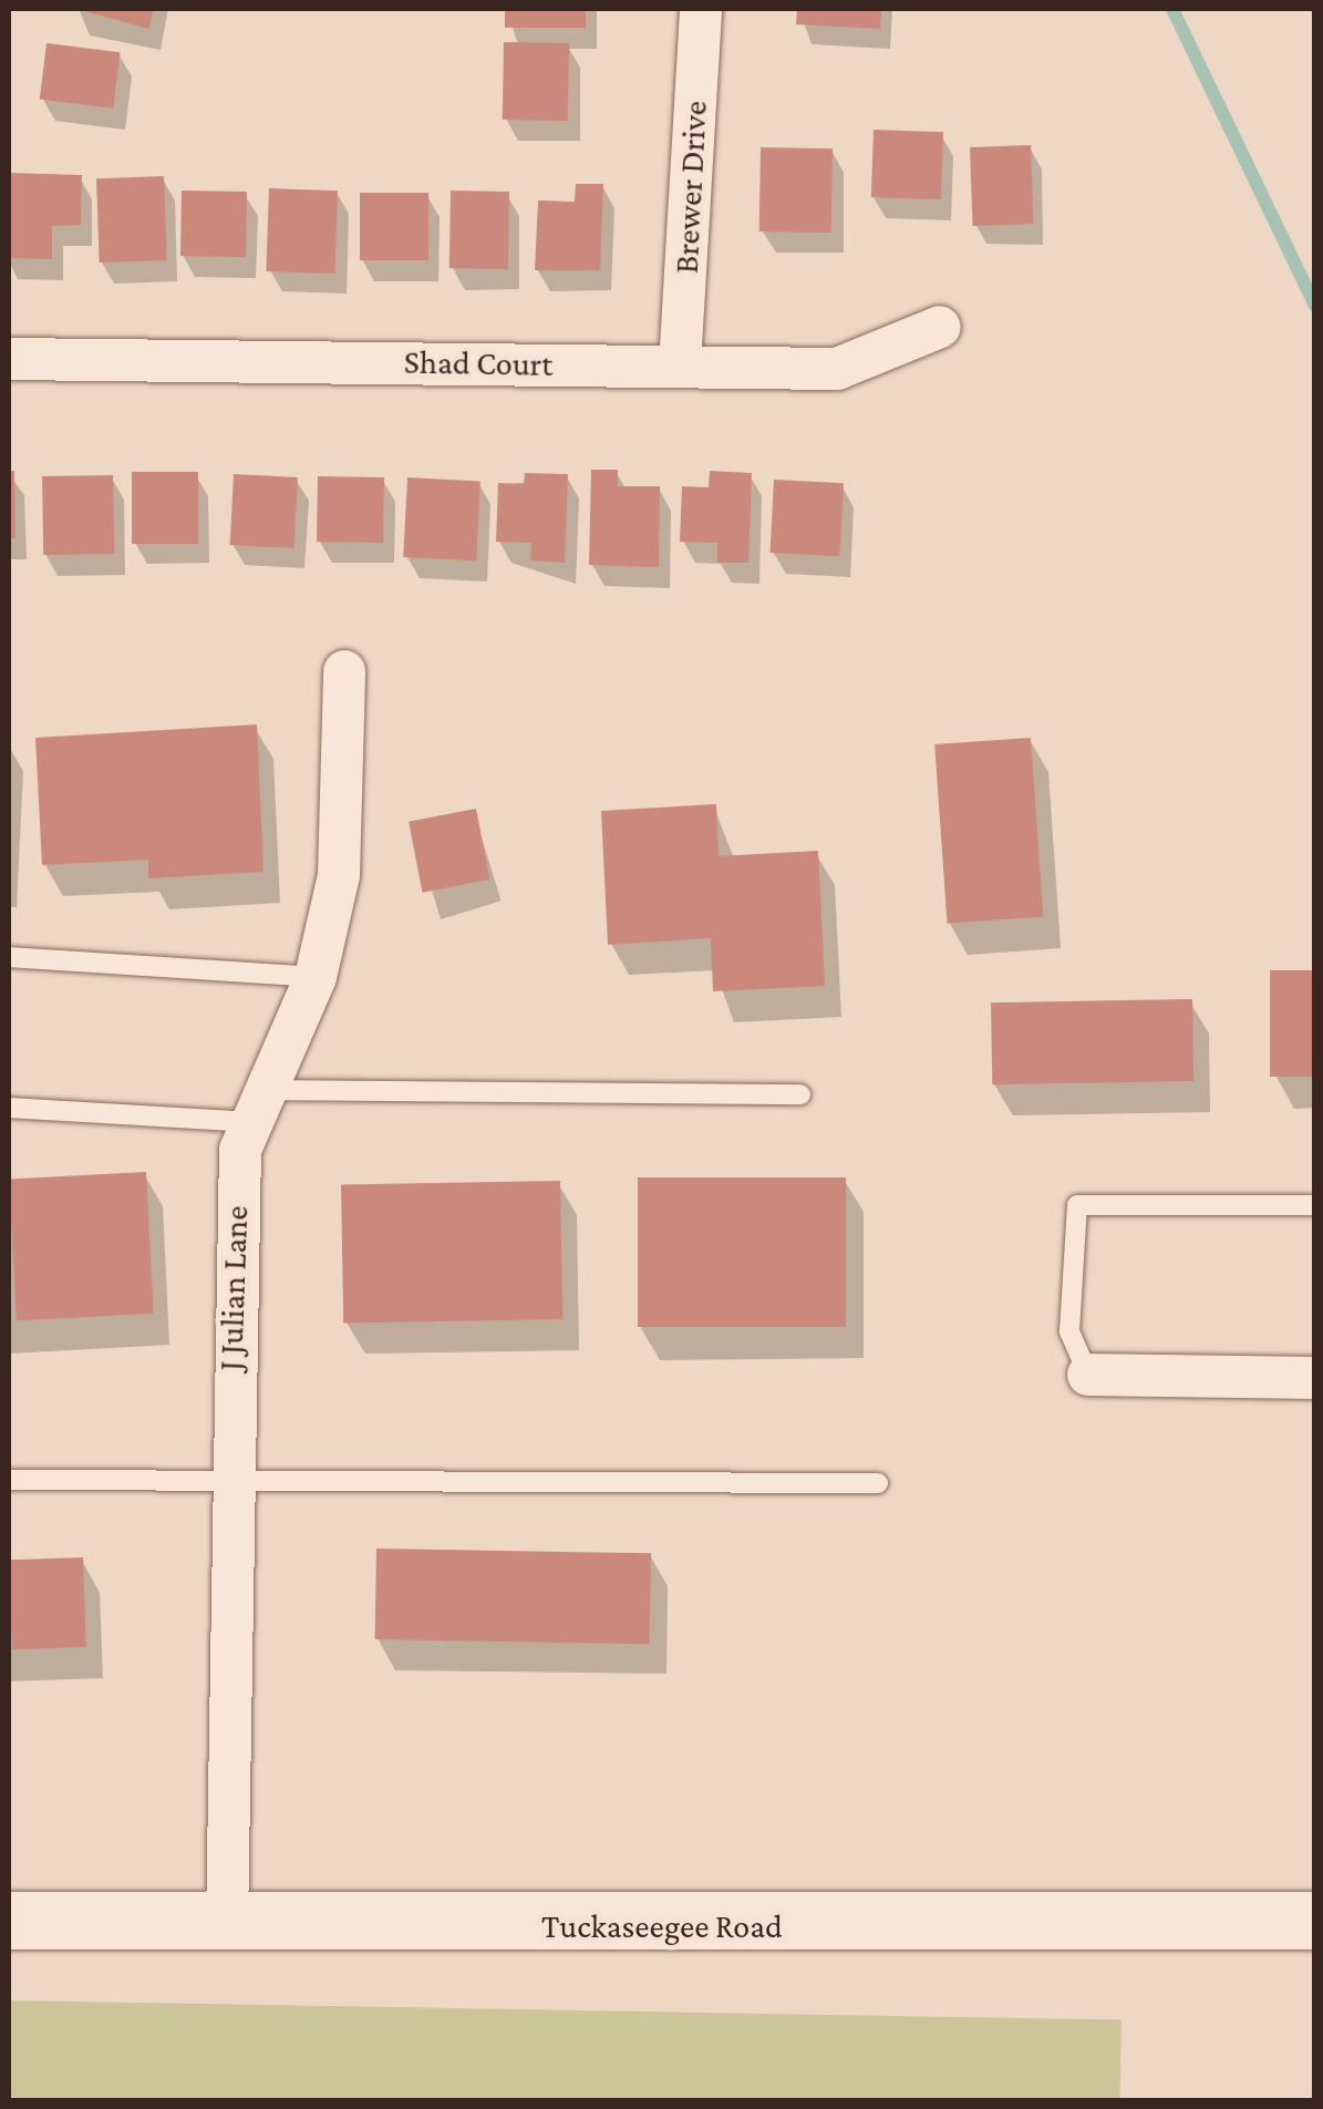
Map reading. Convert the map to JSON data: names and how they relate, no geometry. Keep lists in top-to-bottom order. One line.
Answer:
{"streets":{"street":["Brewer Drive","Shad Court","J Julian Lane","Tuckaseegee Road"]},"crossings":[["Brewer Drive","Shad Court"],["J Julian Lane","Tuckaseegee Road"]]}
